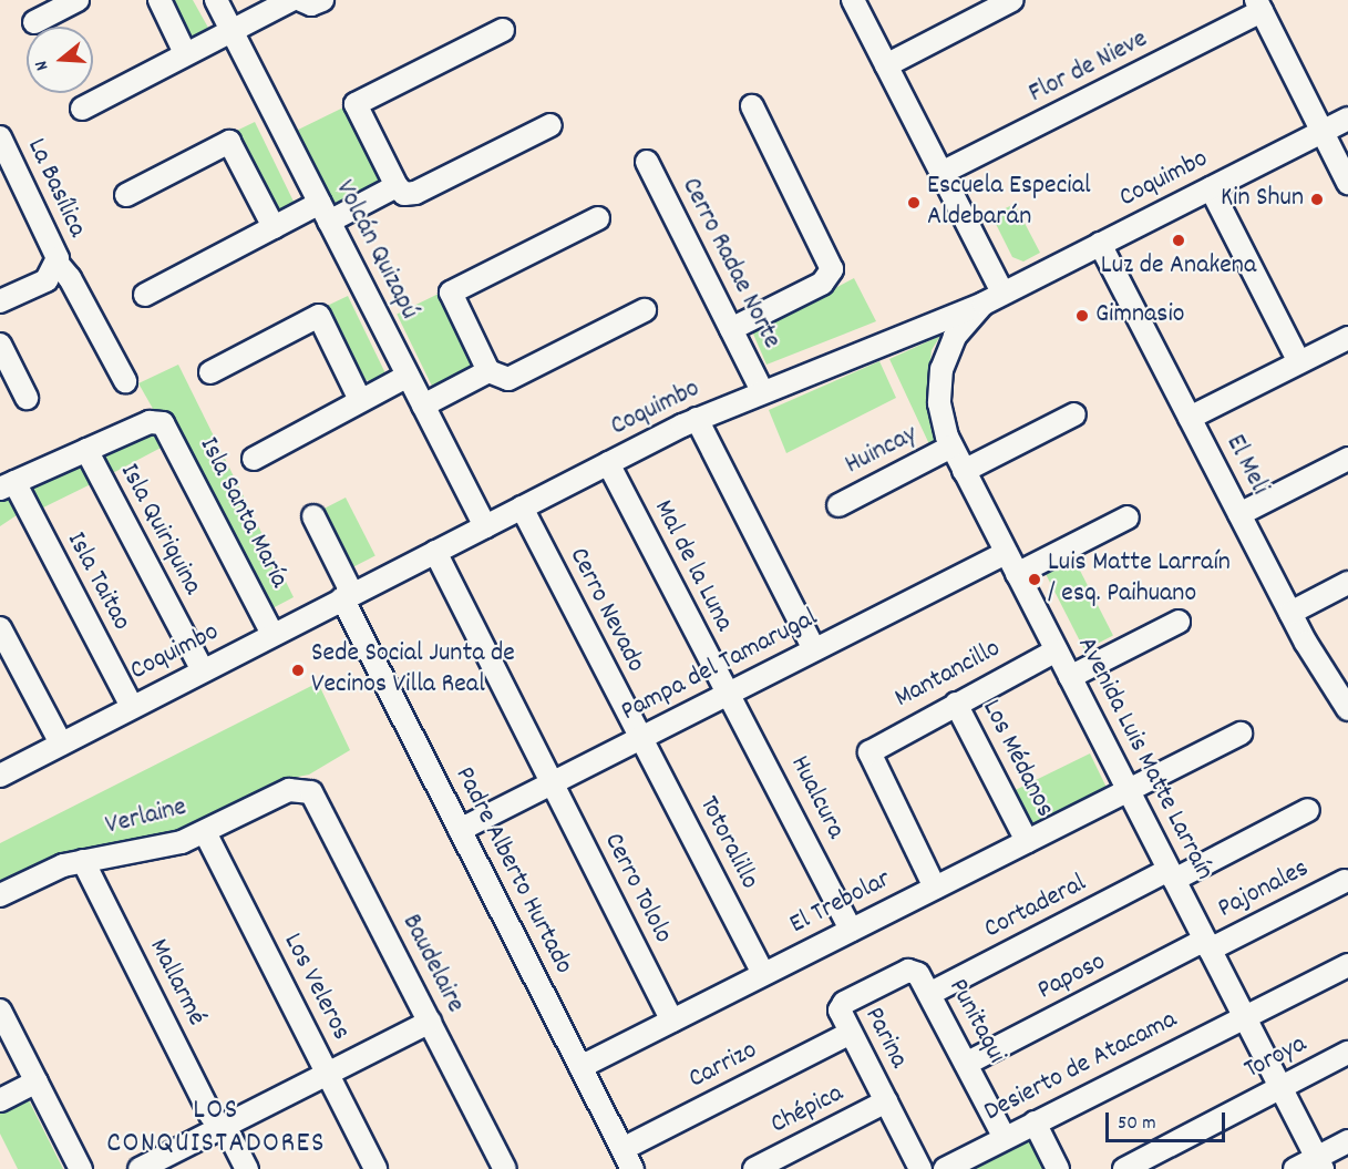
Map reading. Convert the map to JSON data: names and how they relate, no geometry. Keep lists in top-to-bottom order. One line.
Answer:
{"streets":{"street":["Flor de Nieve","Coquimbo","La Basílica","Volcán Quizapú","Cerro Radae Norte","Huincay","El Meli","Isla Santa María","Isla Quiriquina","Mal de la Luna","Isla Taitao","Cerro Nevado","Pampa del Tamarugal","Mantancillo","Los Médanos","Avenida Luis Matte Larraín","Hualcura","Verlaine","Totoralillo","Padre Alberto Hurtado","Cerro Tololo","Pajonales","El Trebolar","Cortaderal","Baudelaire","Paposo","Mallarmé","Los Veleros","Punitaqui","Parina","Toroya","Carrizo","Desierto de Atacama","Chépica"]},"crossings":[["Coquimbo","Volcán Quizapú"],["Coquimbo","Cerro Radae Norte"],["Coquimbo","El Meli"],["Coquimbo","Isla Santa María"],["Coquimbo","Isla Quiriquina"],["Coquimbo","Mal de la Luna"],["Coquimbo","Isla Taitao"],["Coquimbo","Cerro Nevado"],["Coquimbo","Avenida Luis Matte Larraín"],["Coquimbo","Padre Alberto Hurtado"],["Coquimbo","Cerro Tololo"],["Huincay","Avenida Luis Matte Larraín"],["Isla Santa María","Isla Quiriquina"],["Mal de la Luna","Pampa del Tamarugal"],["Mal de la Luna","Hualcura"],["Cerro Nevado","Pampa del Tamarugal"],["Cerro Nevado","Totoralillo"],["Pampa del Tamarugal","Avenida Luis Matte Larraín"],["Pampa del Tamarugal","Hualcura"],["Pampa del Tamarugal","Totoralillo"],["Pampa del Tamarugal","Padre Alberto Hurtado"],["Pampa del Tamarugal","Cerro Tololo"],["Mantancillo","Los Médanos"],["Mantancillo","Avenida Luis Matte Larraín"],["Mantancillo","El Trebolar"],["Los Médanos","El Trebolar"],["Avenida Luis Matte Larraín","Pajonales"],["Avenida Luis Matte Larraín","El Trebolar"],["Avenida Luis Matte Larraín","Cortaderal"],["Avenida Luis Matte Larraín","Paposo"],["Avenida Luis Matte Larraín","Toroya"],["Avenida Luis Matte Larraín","Desierto de Atacama"],["Hualcura","El Trebolar"],["Verlaine","Baudelaire"],["Verlaine","Mallarmé"],["Verlaine","Los Veleros"],["Totoralillo","El Trebolar"],["Padre Alberto Hurtado","El Trebolar"],["Padre Alberto Hurtado","Carrizo"],["Cerro Tololo","El Trebolar"],["Pajonales","Paposo"],["Cortaderal","Punitaqui"],["Paposo","Punitaqui"],["Punitaqui","Parina"],["Punitaqui","Desierto de Atacama"],["Parina","Carrizo"],["Parina","Chépica"]],"districts":["LOS CONQUISTADORES"],"places":["Kin Shun","Escuela Especial Aldebarán","Luz de Anakena","Gimnasio","Luis Matte Larraín / esq. Paihuano","Sede Social Junta de Vecinos Villa Real"],"scale_bar":"50 m","north":"left"}
